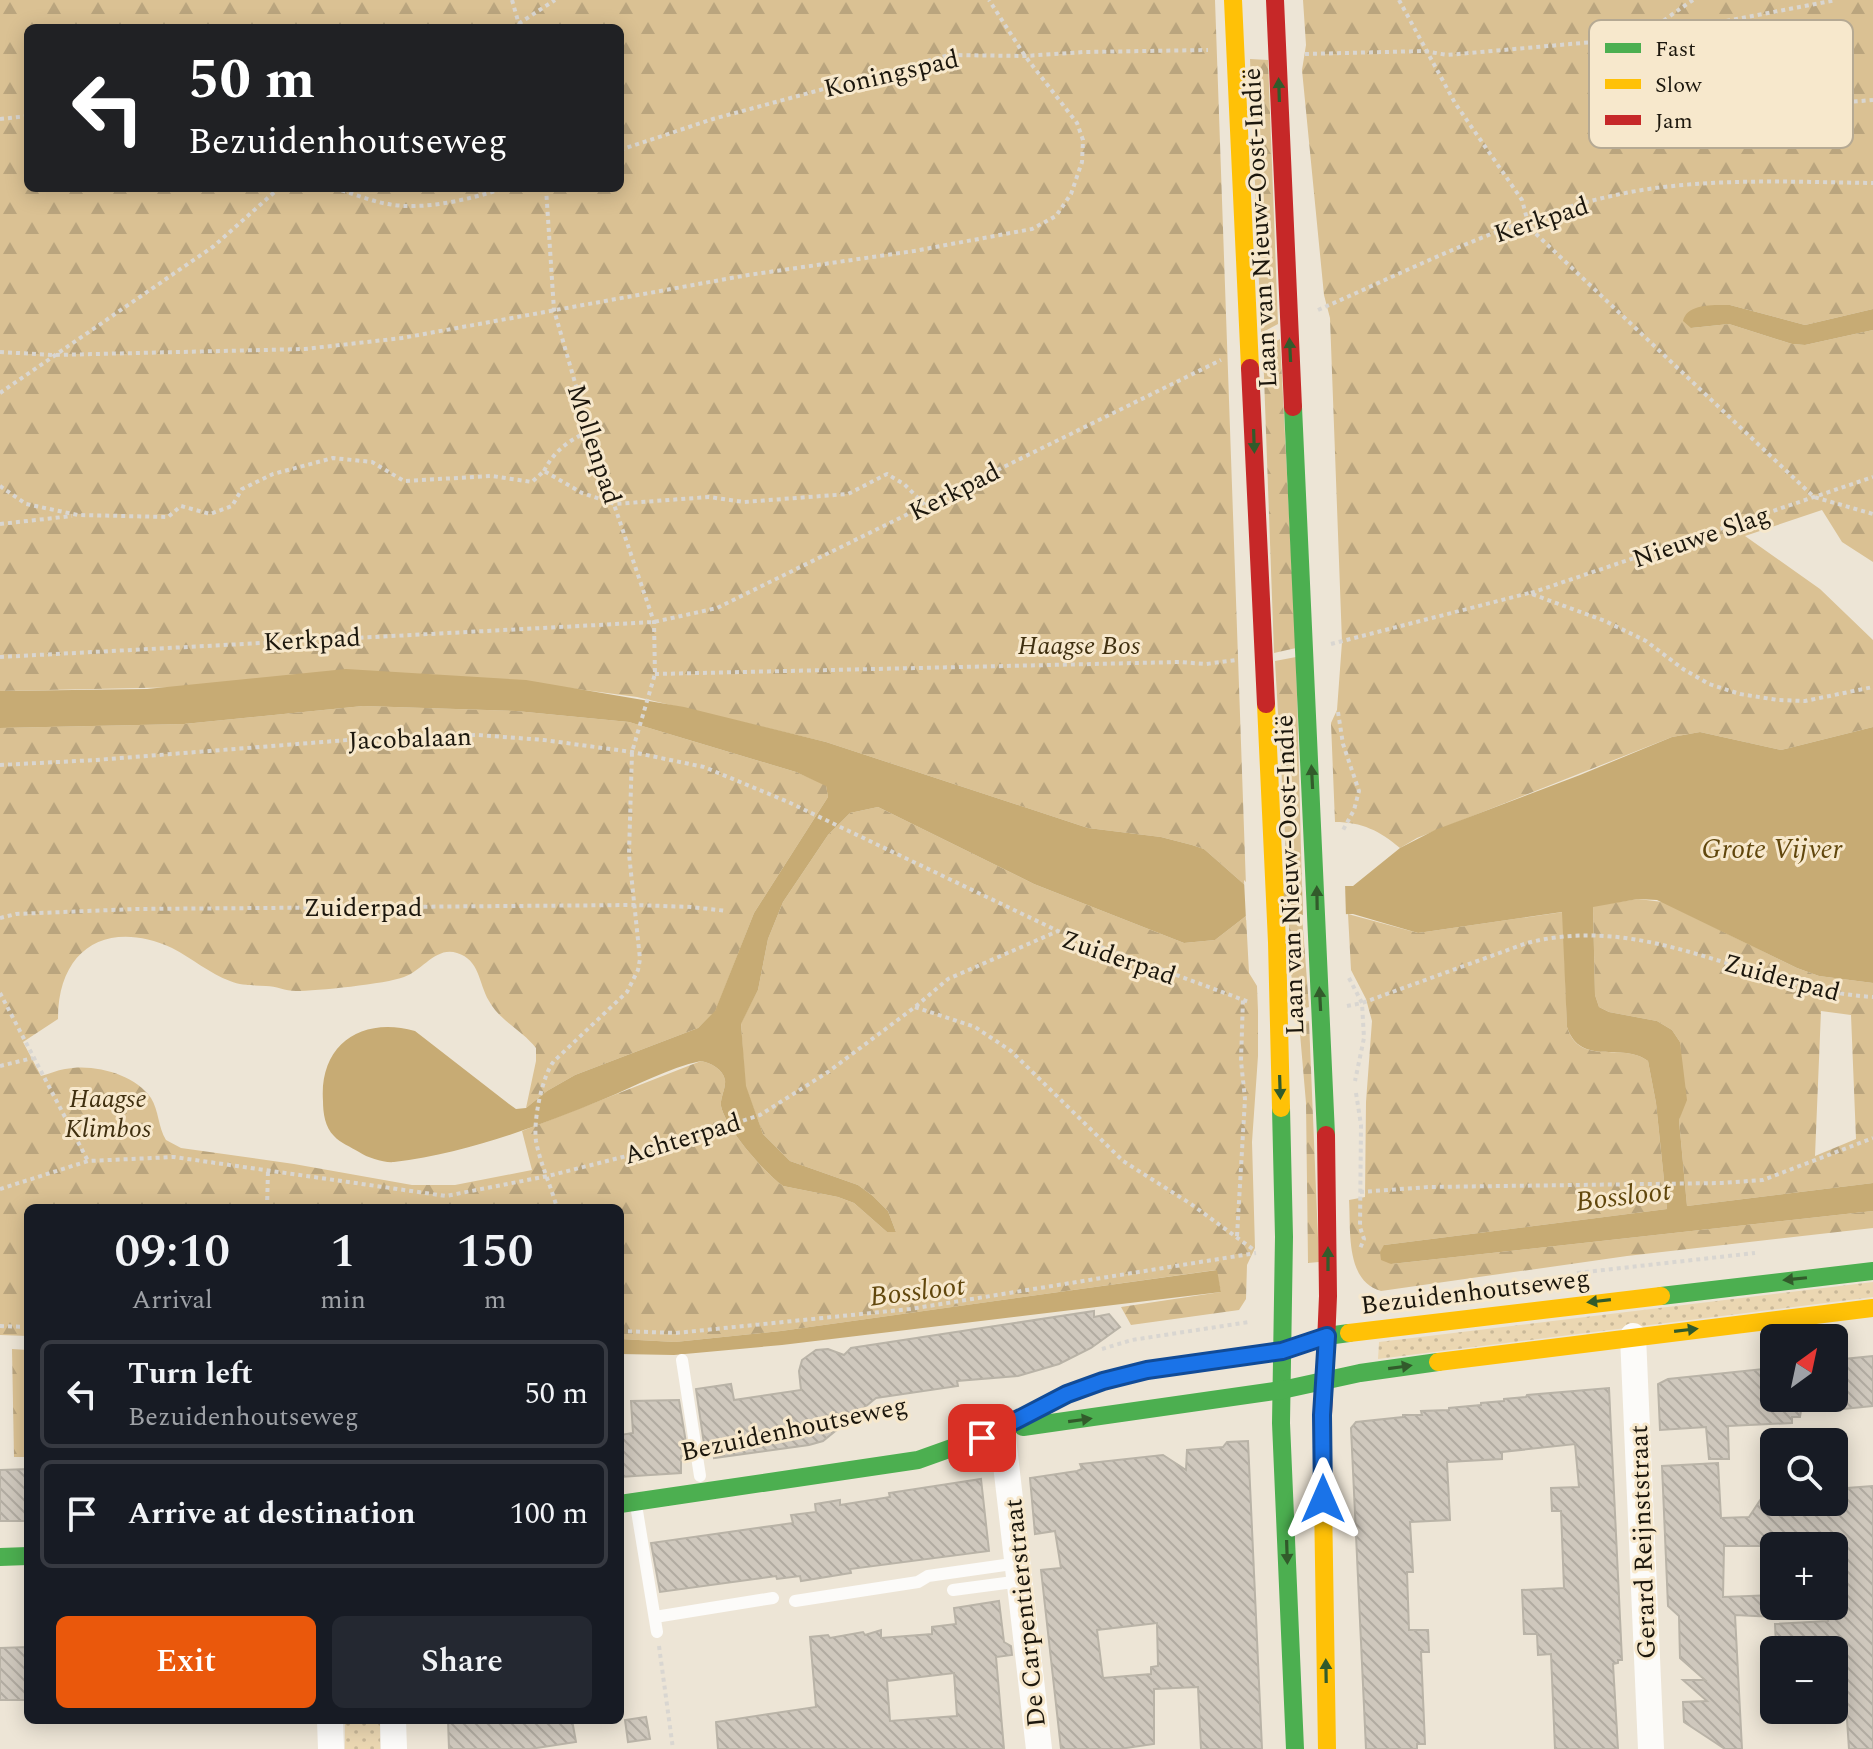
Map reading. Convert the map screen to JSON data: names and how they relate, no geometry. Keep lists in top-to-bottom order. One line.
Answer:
{"streets":{"main road":["Laan van Nieuw-Oost-Indië","Bezuidenhoutseweg"],"street":["Gerard Reijnststraat","De Carpentierstraat"],"path":["Koningspad","Kerkpad","Mollenpad","Nieuwe Slag","Jacobalaan","Zuiderpad","Achterpad"]},"crossings":[["Kerkpad","Laan van Nieuw-Oost-Indië"],["Kerkpad","Mollenpad"],["Laan van Nieuw-Oost-Indië","Bezuidenhoutseweg"],["Mollenpad","Jacobalaan"],["Mollenpad","Zuiderpad"],["Mollenpad","Achterpad"],["Jacobalaan","Zuiderpad"],["Zuiderpad","Achterpad"],["Bezuidenhoutseweg","Gerard Reijnststraat"],["Bezuidenhoutseweg","De Carpentierstraat"]],"water":["Grote Vijver","Bossloot"],"parks":["Haagse Bos","Haagse Klimbos"],"legend":["Fast","Slow","Jam"],"north":"top right","page":{"turn":["50 m","Bezuidenhoutseweg"],"eta":["09:10","Arrival","1","min","150","m"],"map_buttons":["+","−"],"list":[{"name":"Turn left","note":"Bezuidenhoutseweg","value":"50 m"},{"name":"Arrive at destination","value":"100 m"}],"buttons":["Exit","Share"]}}
